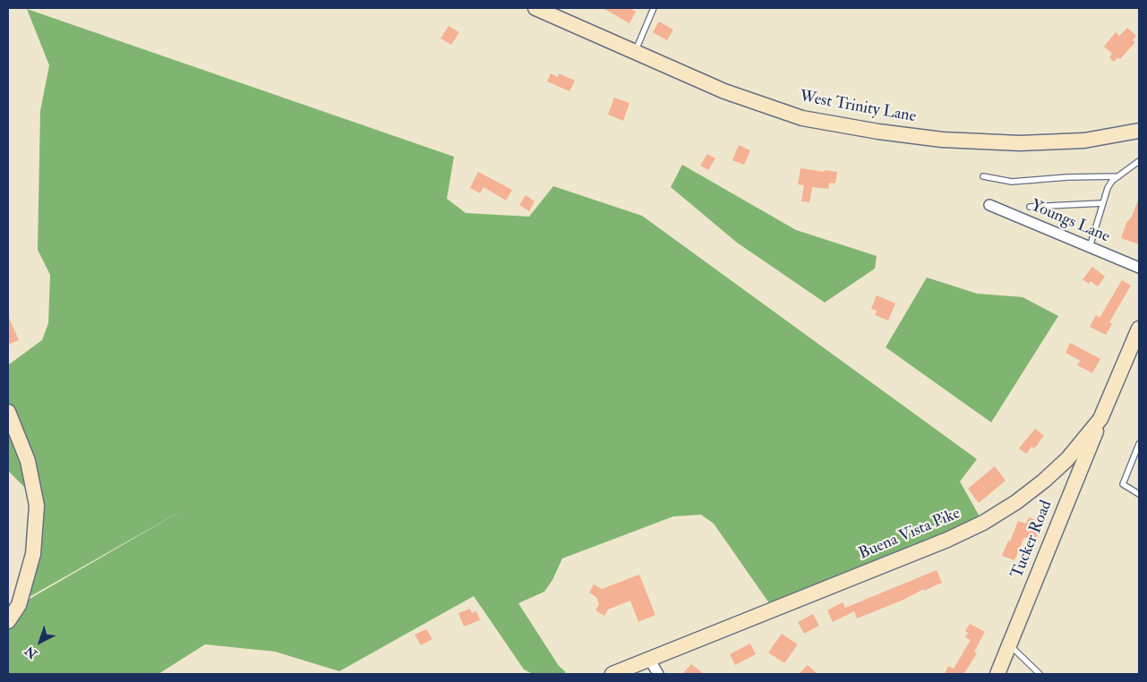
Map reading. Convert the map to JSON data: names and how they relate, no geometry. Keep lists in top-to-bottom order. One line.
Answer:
{"streets":{"main road":["West Trinity Lane","Buena Vista Pike","Tucker Road"],"street":["Youngs Lane"]},"crossings":[["Buena Vista Pike","Tucker Road"]],"north":"bottom left"}
